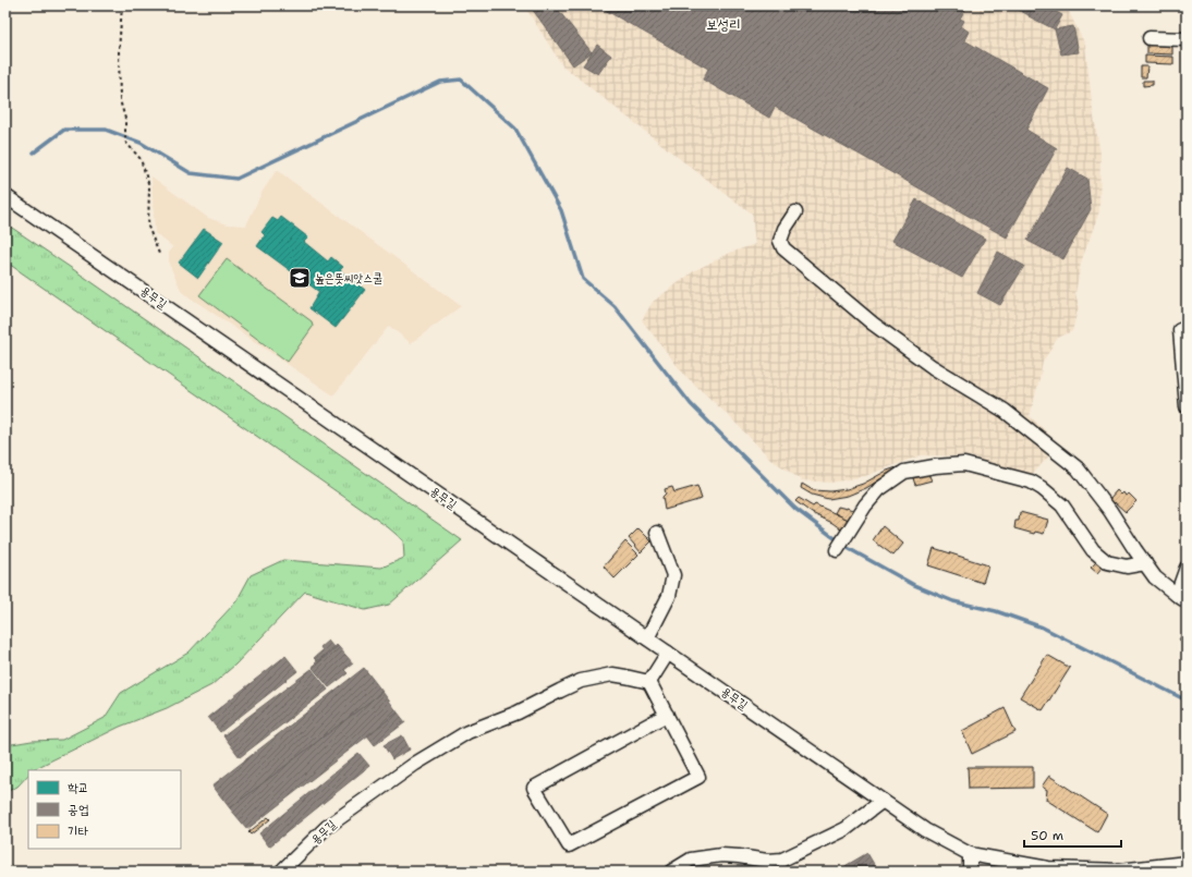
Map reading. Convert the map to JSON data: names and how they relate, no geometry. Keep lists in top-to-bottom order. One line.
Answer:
{"streets":{"street":["용무길"]},"districts":["보성리"],"places":{"school or university":["높은뜻씨앗스쿨"]},"legend":["학교","공업","기타"],"scale_bar":"50 m"}
